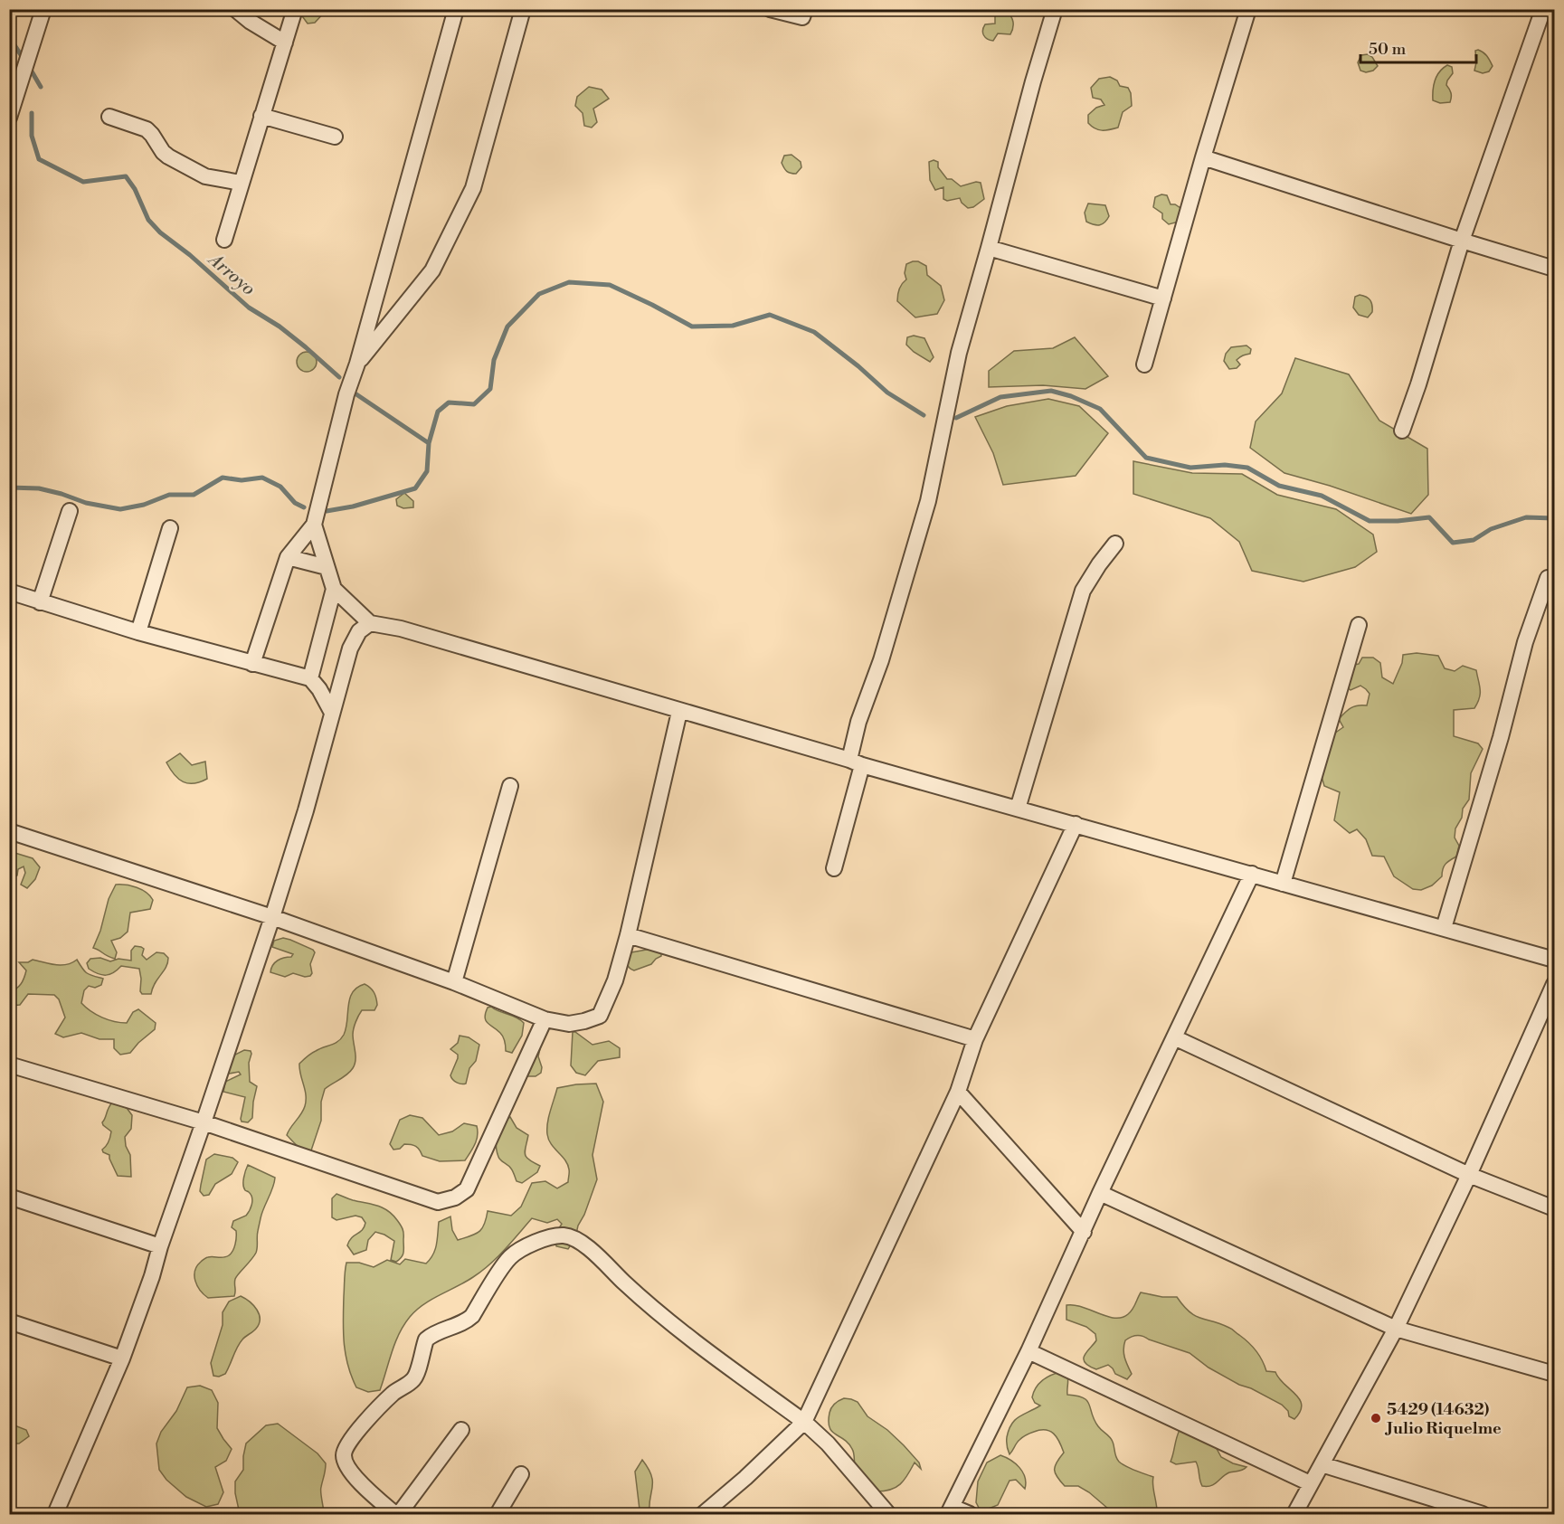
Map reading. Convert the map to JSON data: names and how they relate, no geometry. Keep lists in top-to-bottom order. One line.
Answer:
{"water":["Arroyo"],"places":["5429 (14632) Julio Riquelme"],"scale_bar":"50 m"}
